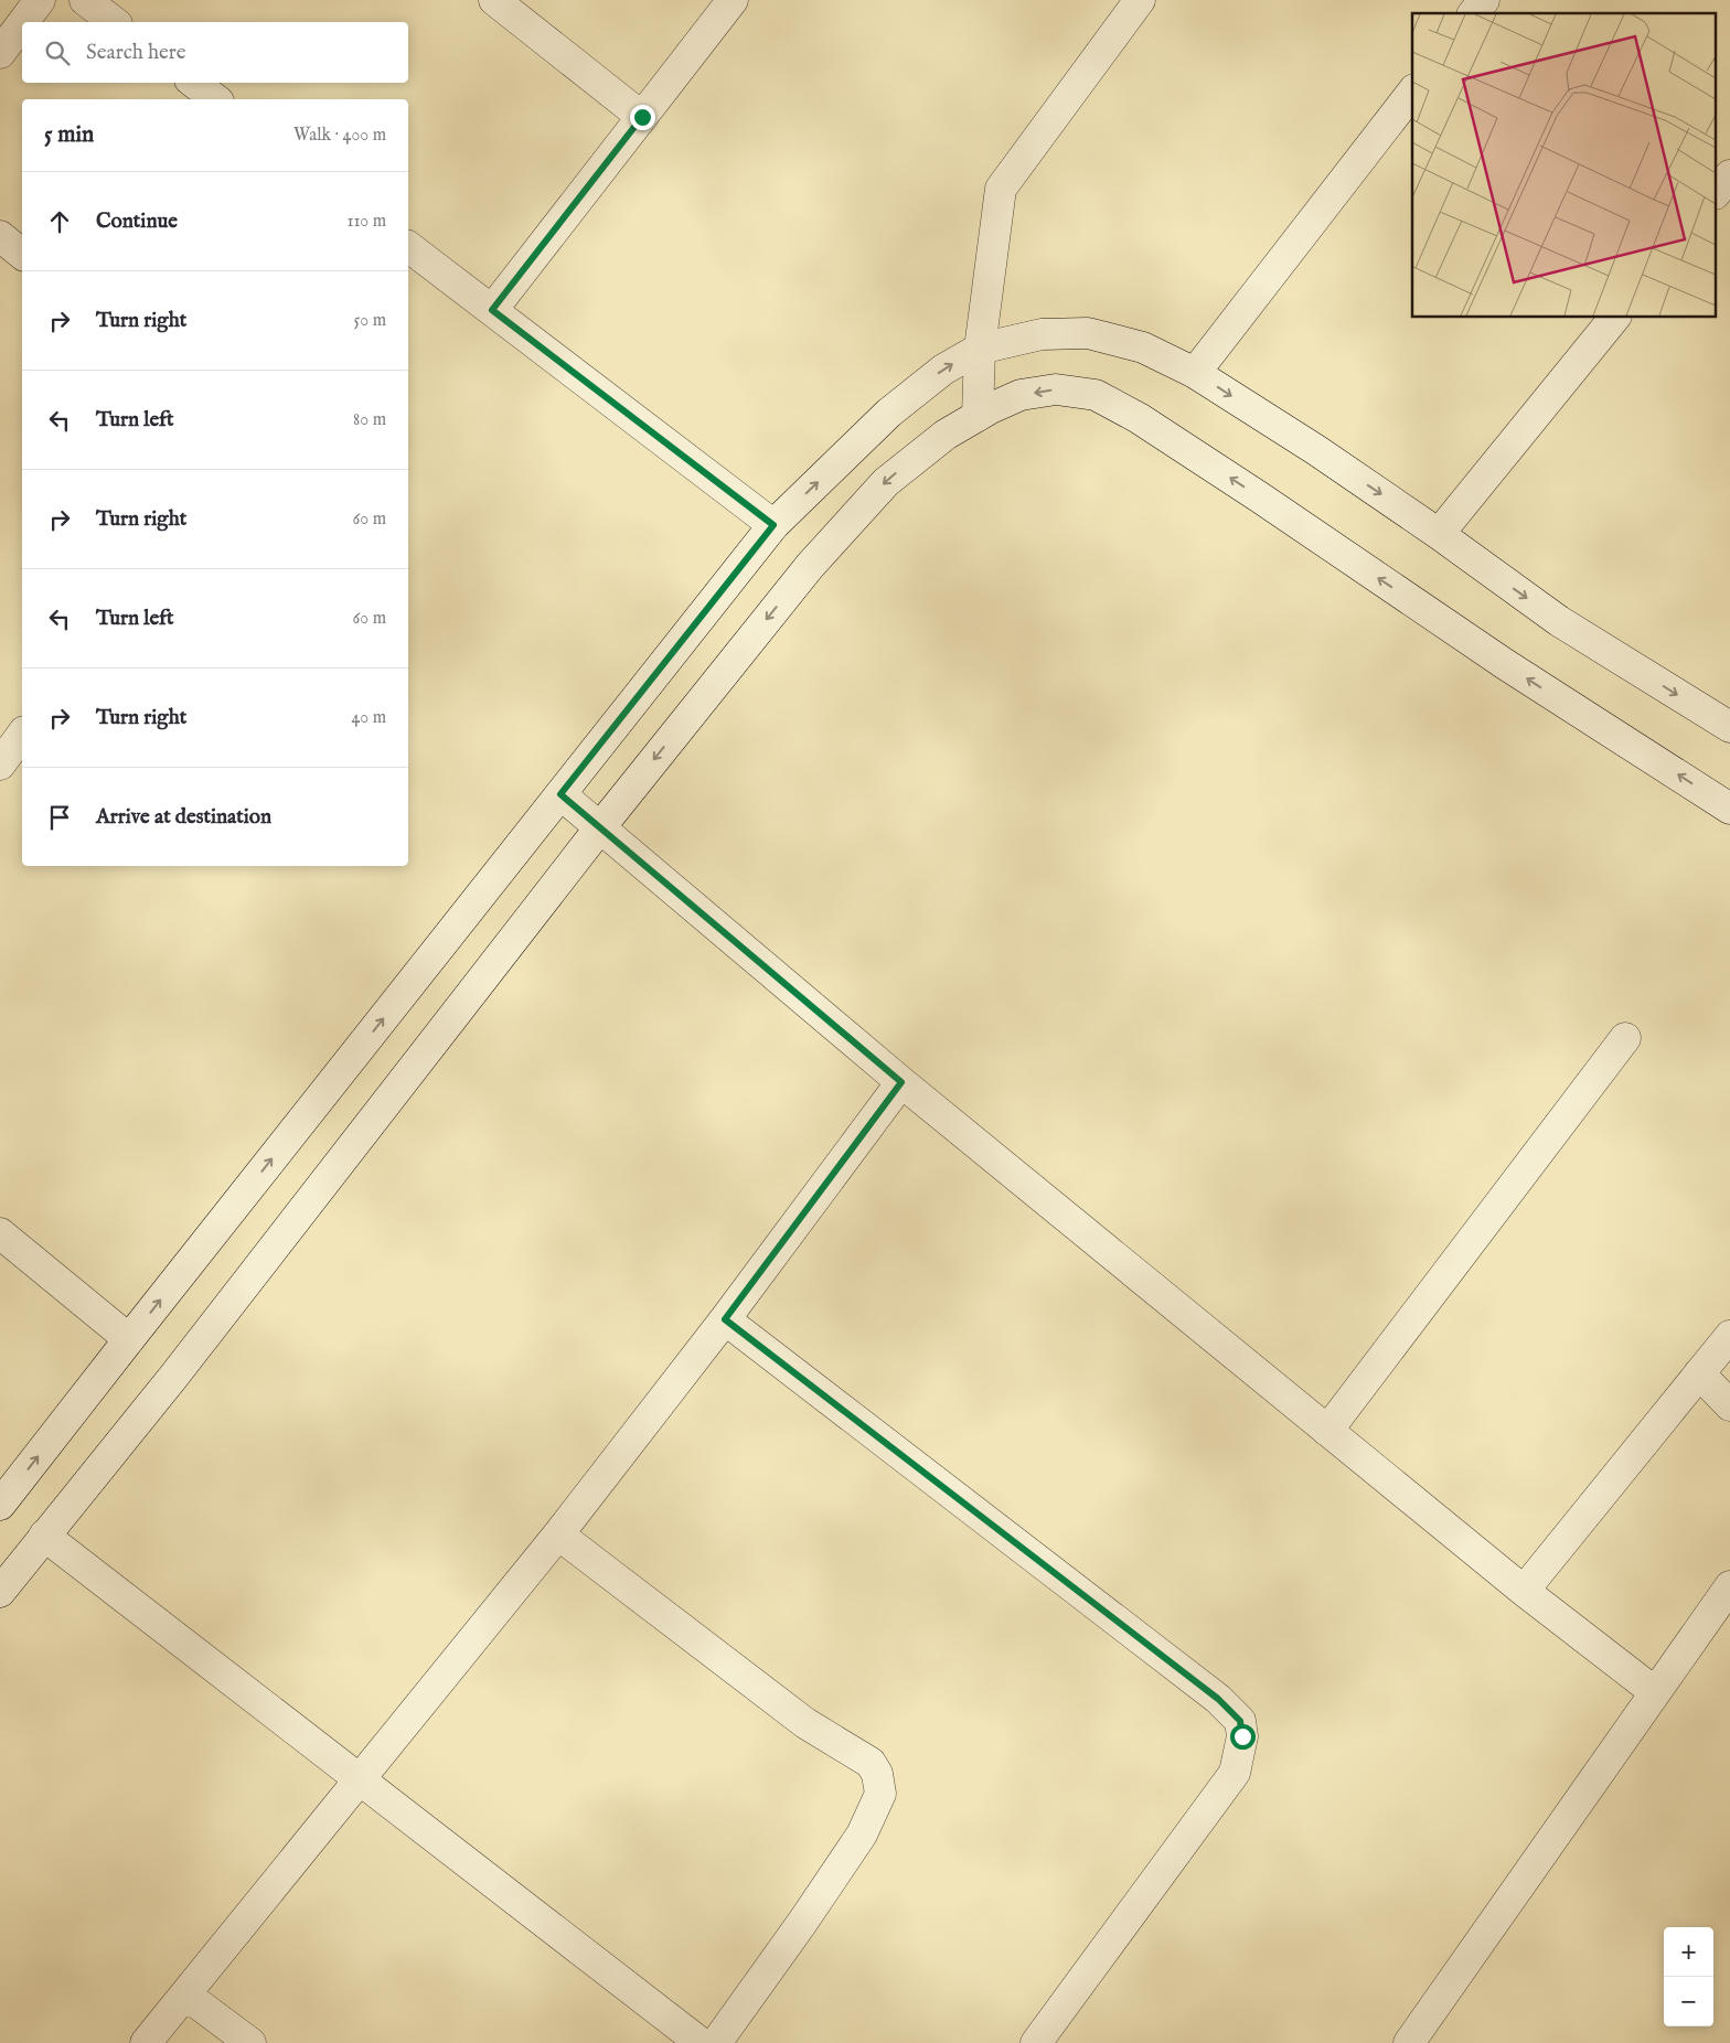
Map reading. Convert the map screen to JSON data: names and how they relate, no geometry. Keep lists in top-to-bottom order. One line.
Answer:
{"page":{"search":"Search here","heading":["5 min","Walk · 400 m"],"list":[["Continue","110 m"],["Turn right","50 m"],["Turn left","80 m"],["Turn right","60 m"],["Turn left","60 m"],["Turn right","40 m"],"Arrive at destination"],"map_buttons":["+","−"]}}
